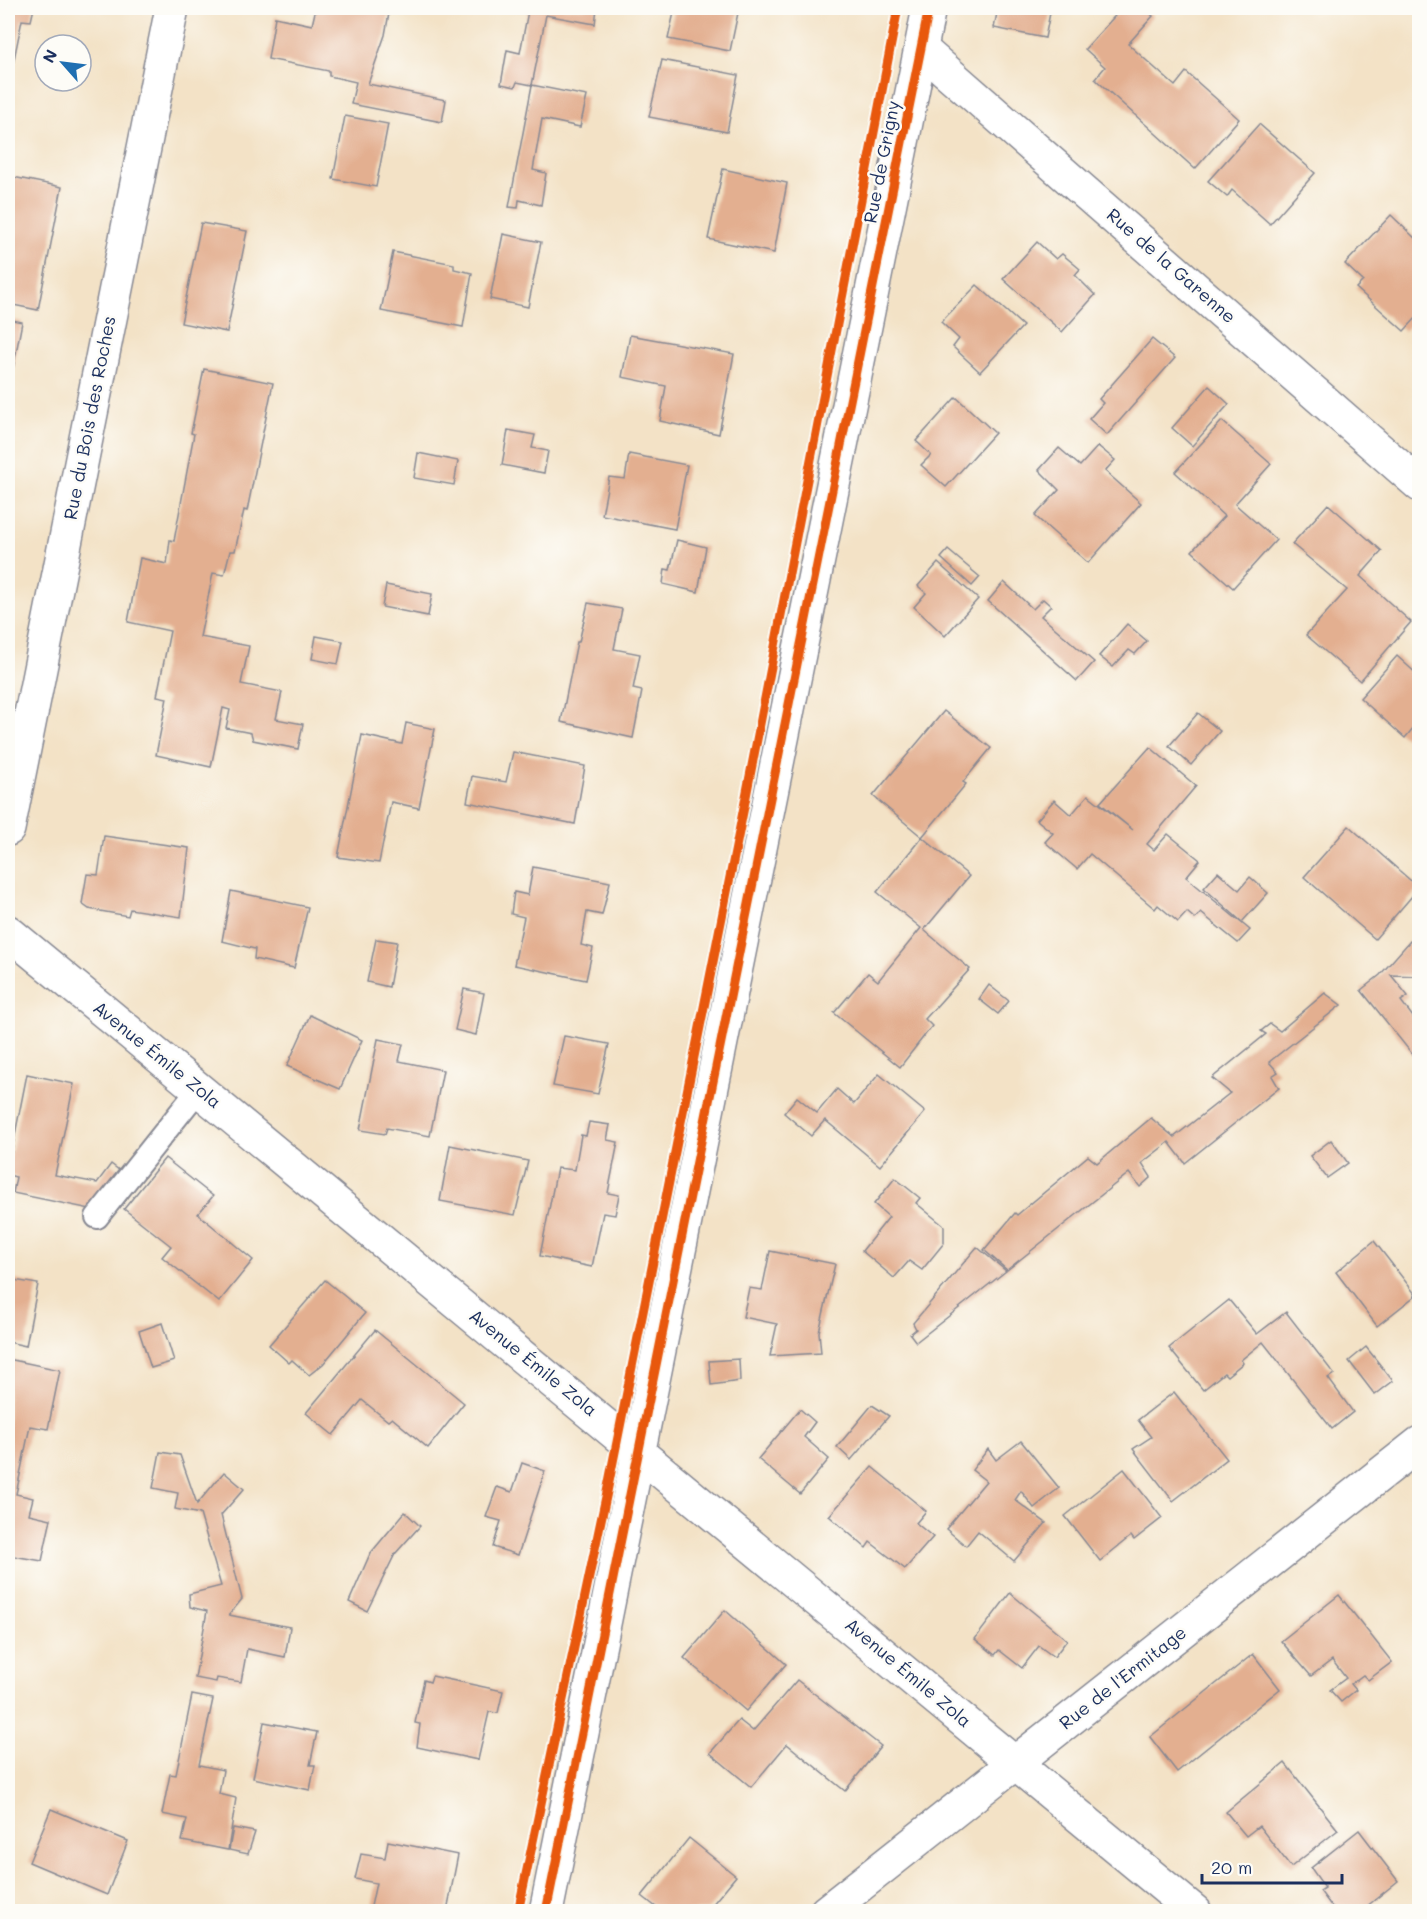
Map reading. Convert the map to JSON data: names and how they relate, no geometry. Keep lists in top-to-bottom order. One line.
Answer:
{"streets":{"street":["Rue de Grigny","Rue de la Garenne","Rue du Bois des Roches","Avenue Émile Zola","Rue de l'Ermitage"]},"crossings":[["Rue de Grigny","Rue de la Garenne"],["Rue de Grigny","Avenue Émile Zola"],["Avenue Émile Zola","Rue de l'Ermitage"]],"scale_bar":"20 m","north":"top left"}
